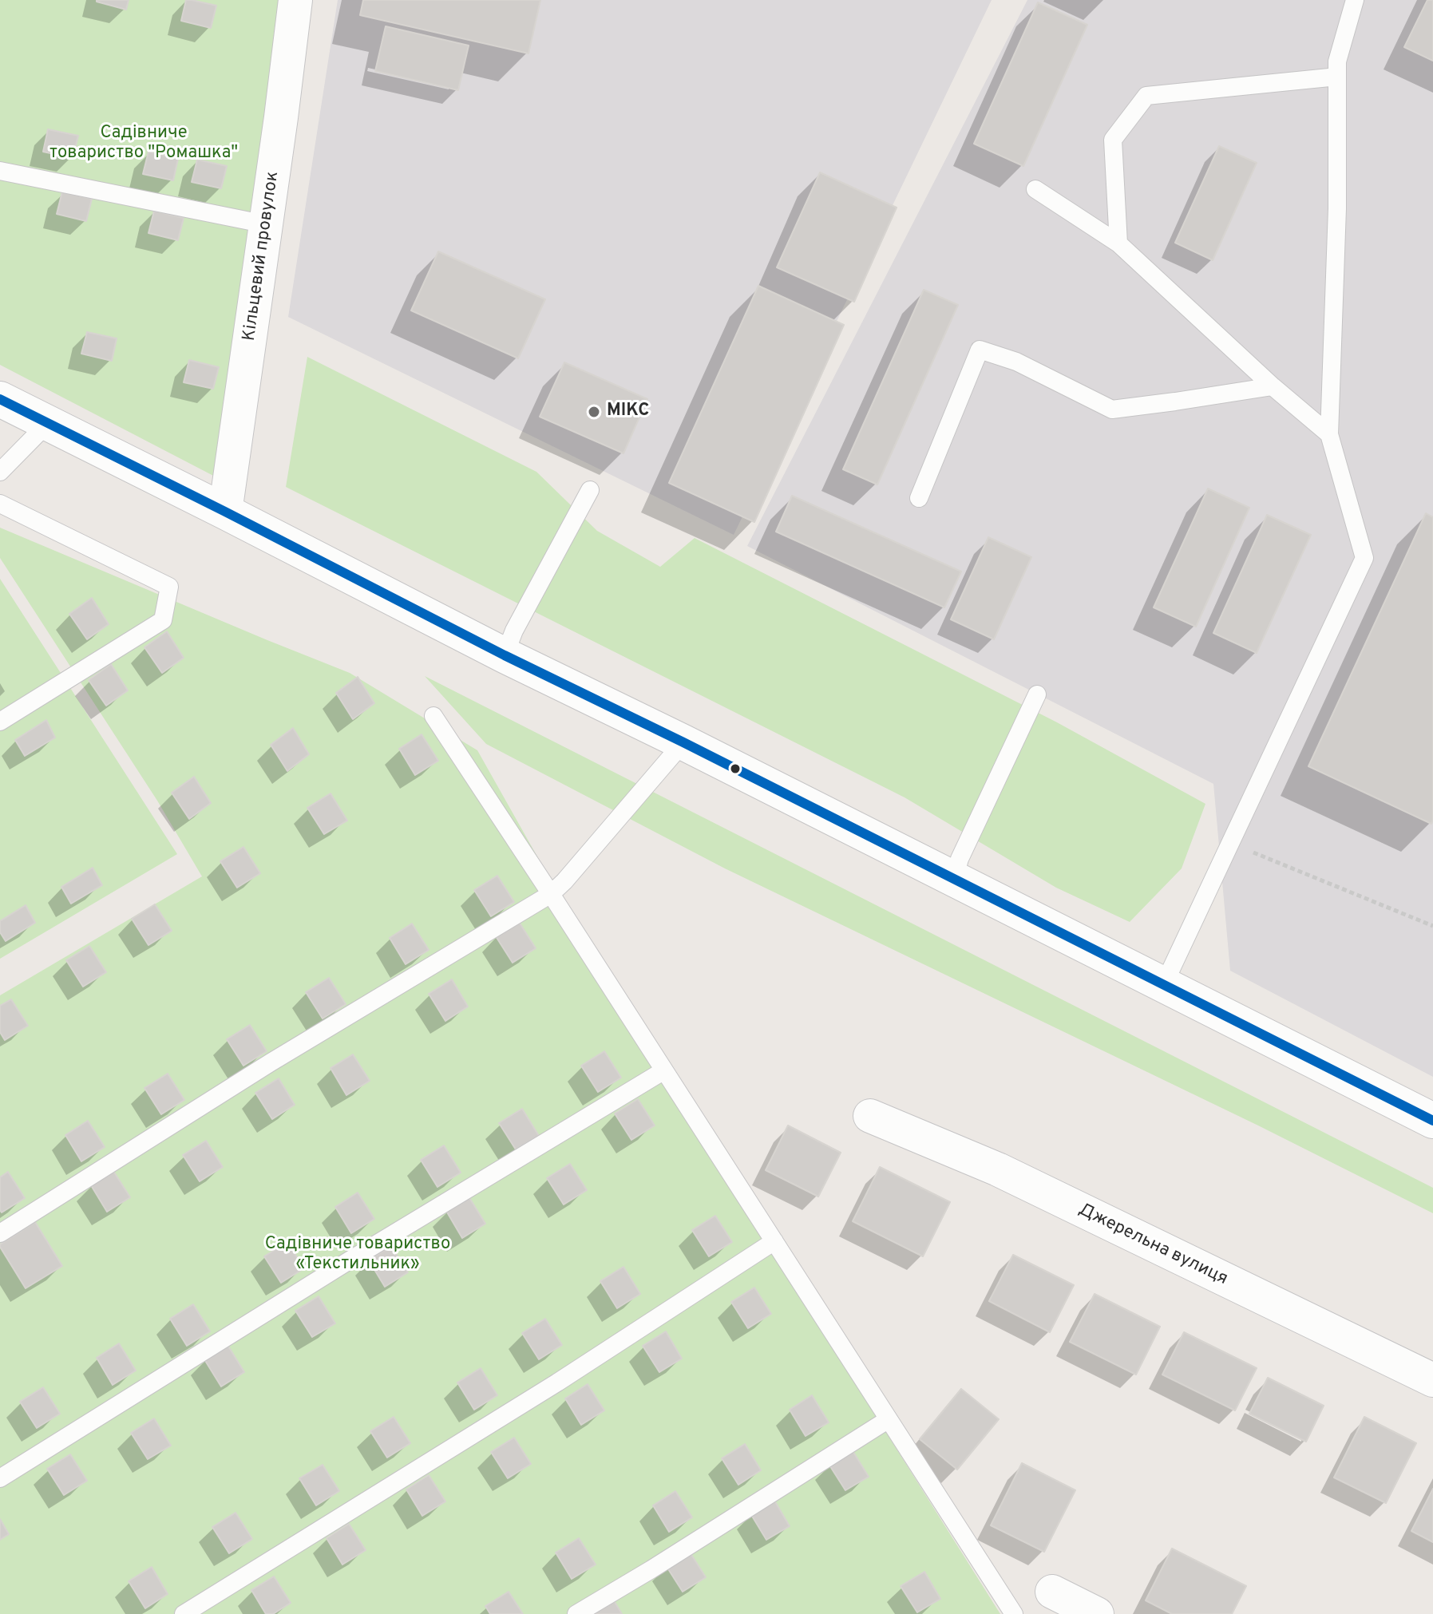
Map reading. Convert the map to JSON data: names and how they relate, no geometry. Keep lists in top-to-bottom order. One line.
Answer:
{"streets":{"street":["Кільцевий провулок","Джерельна вулиця"]},"parks":["Садівниче товариство \"Ромашка\"","Садівниче товариство «Текстильник»"],"places":["МІКС"]}
